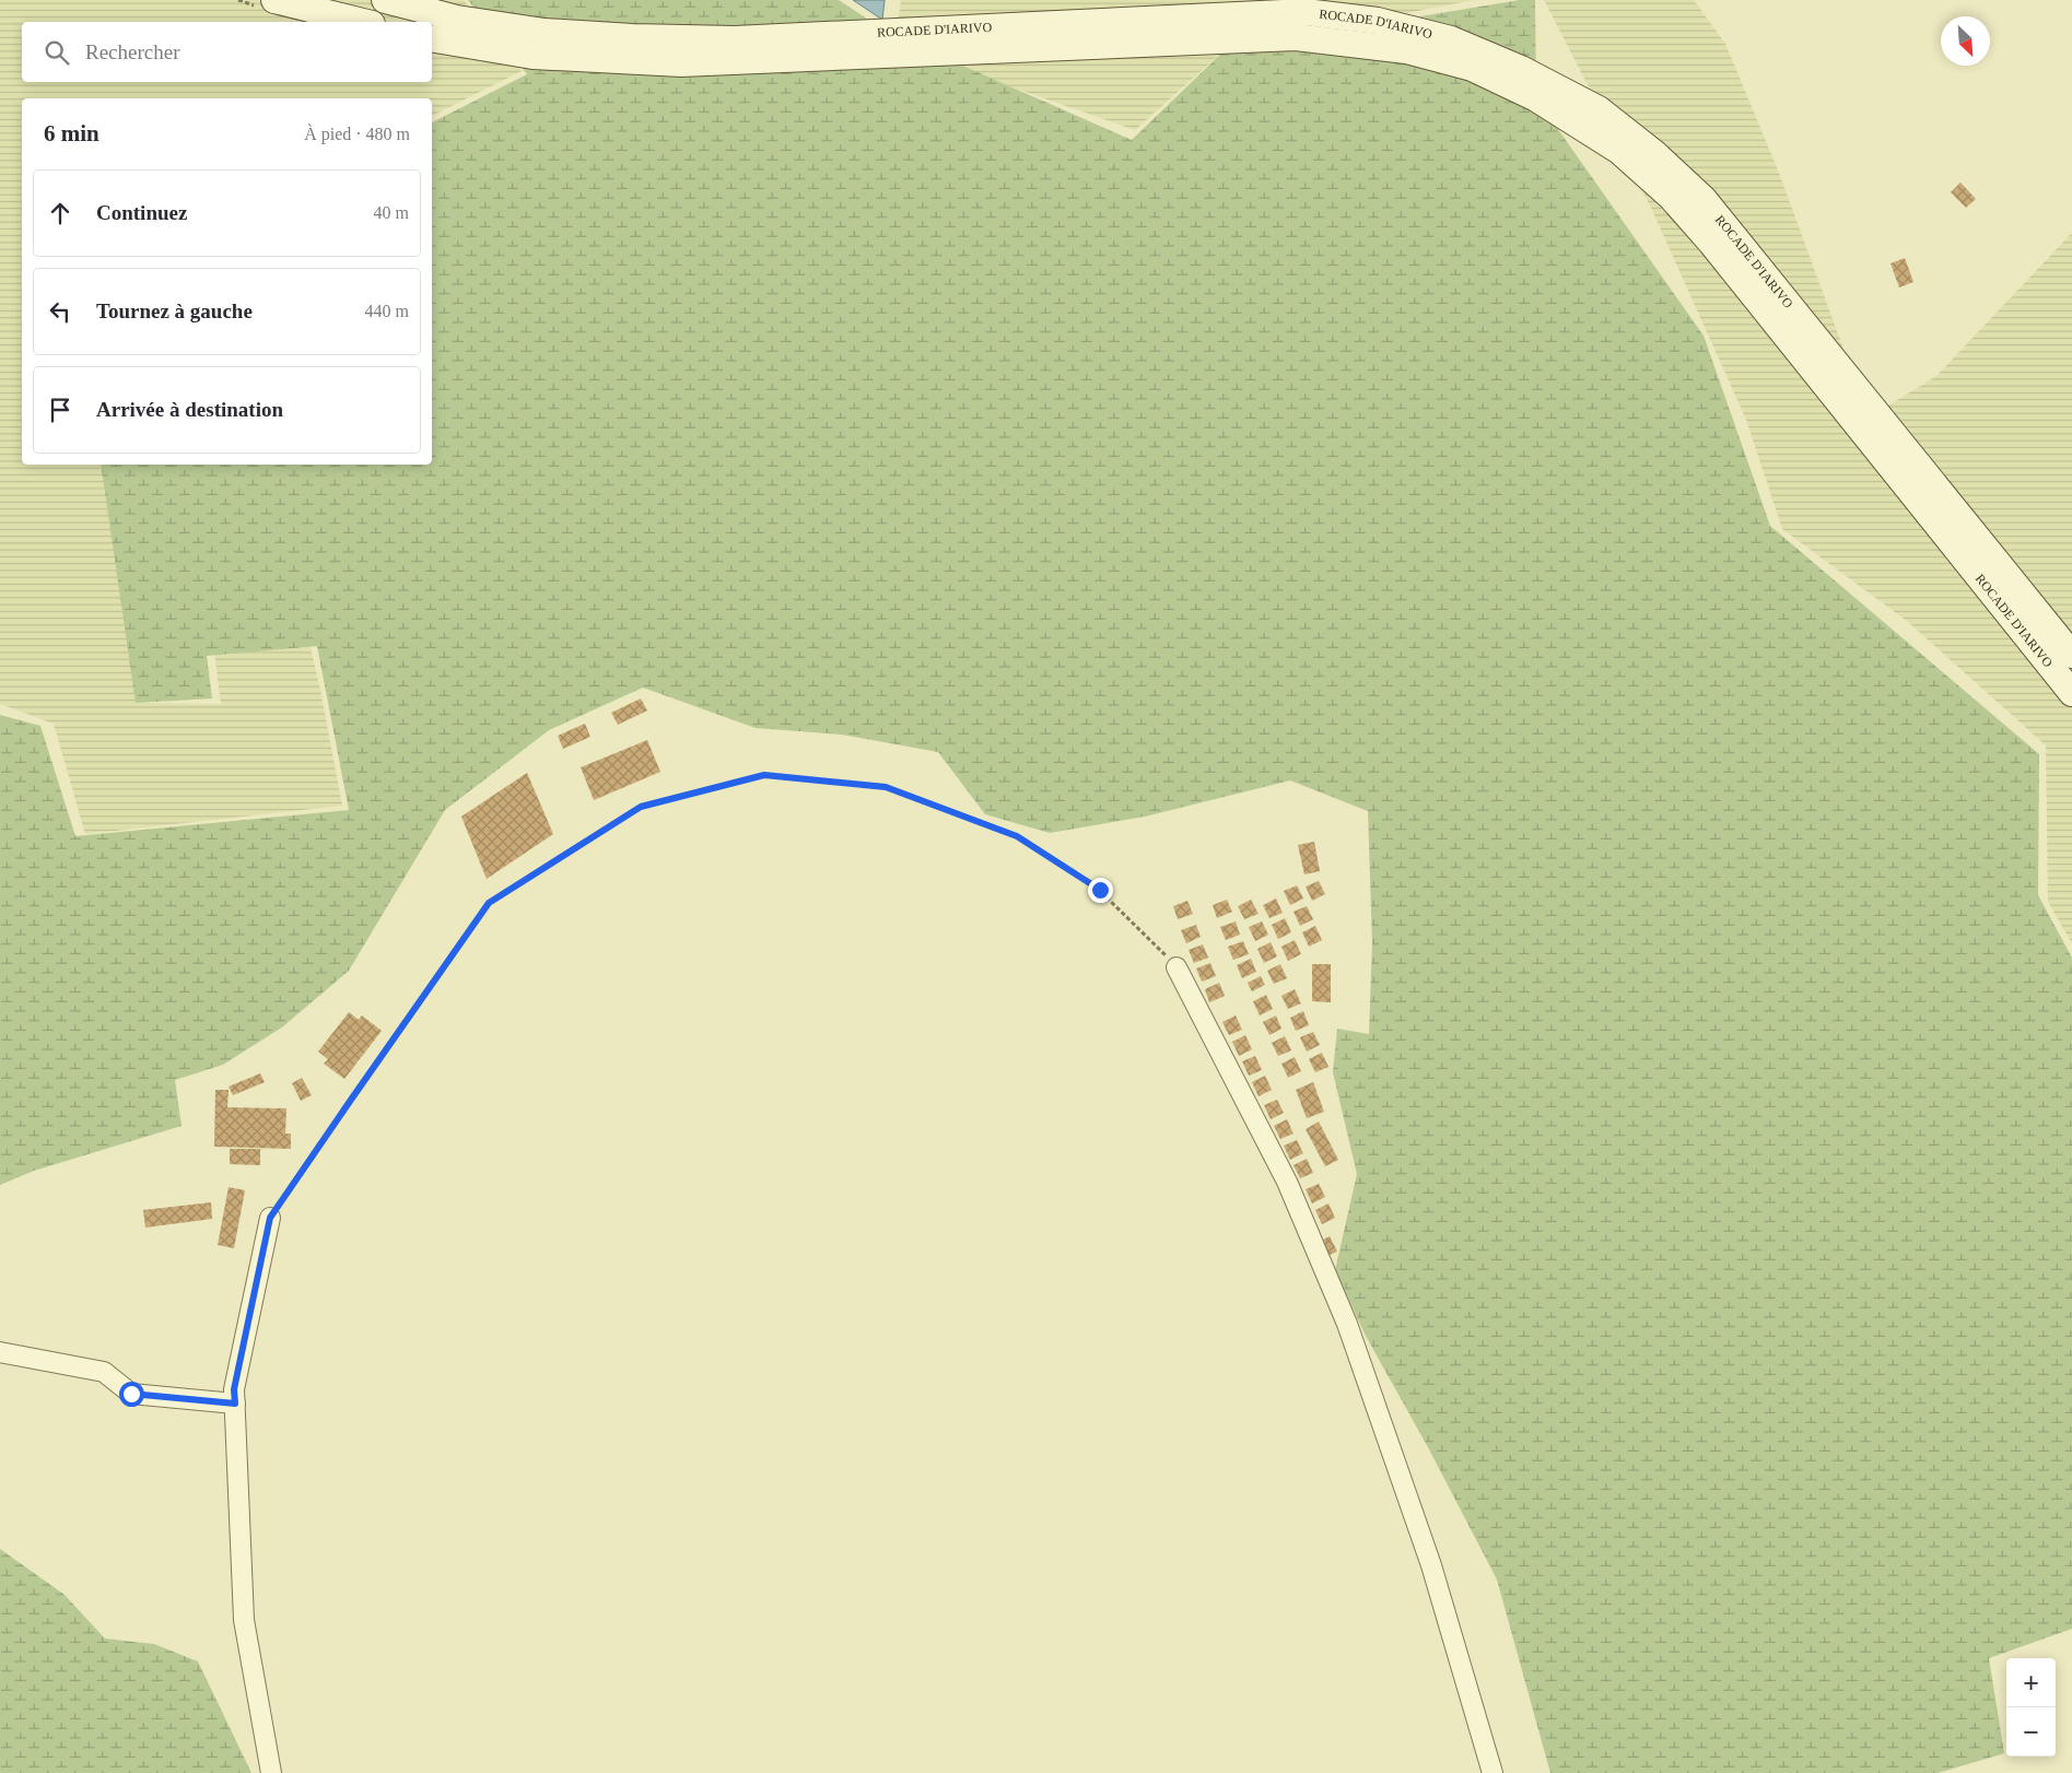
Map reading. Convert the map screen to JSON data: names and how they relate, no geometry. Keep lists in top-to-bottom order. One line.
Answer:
{"streets":{"main road":["ROCADE D'IARIVO"]},"north":"bottom right","page":{"search":"Rechercher","heading":["6 min","À pied · 480 m"],"list":[["Continuez","40 m"],["Tournez à gauche","440 m"],"Arrivée à destination"],"map_buttons":["+","−"]}}
